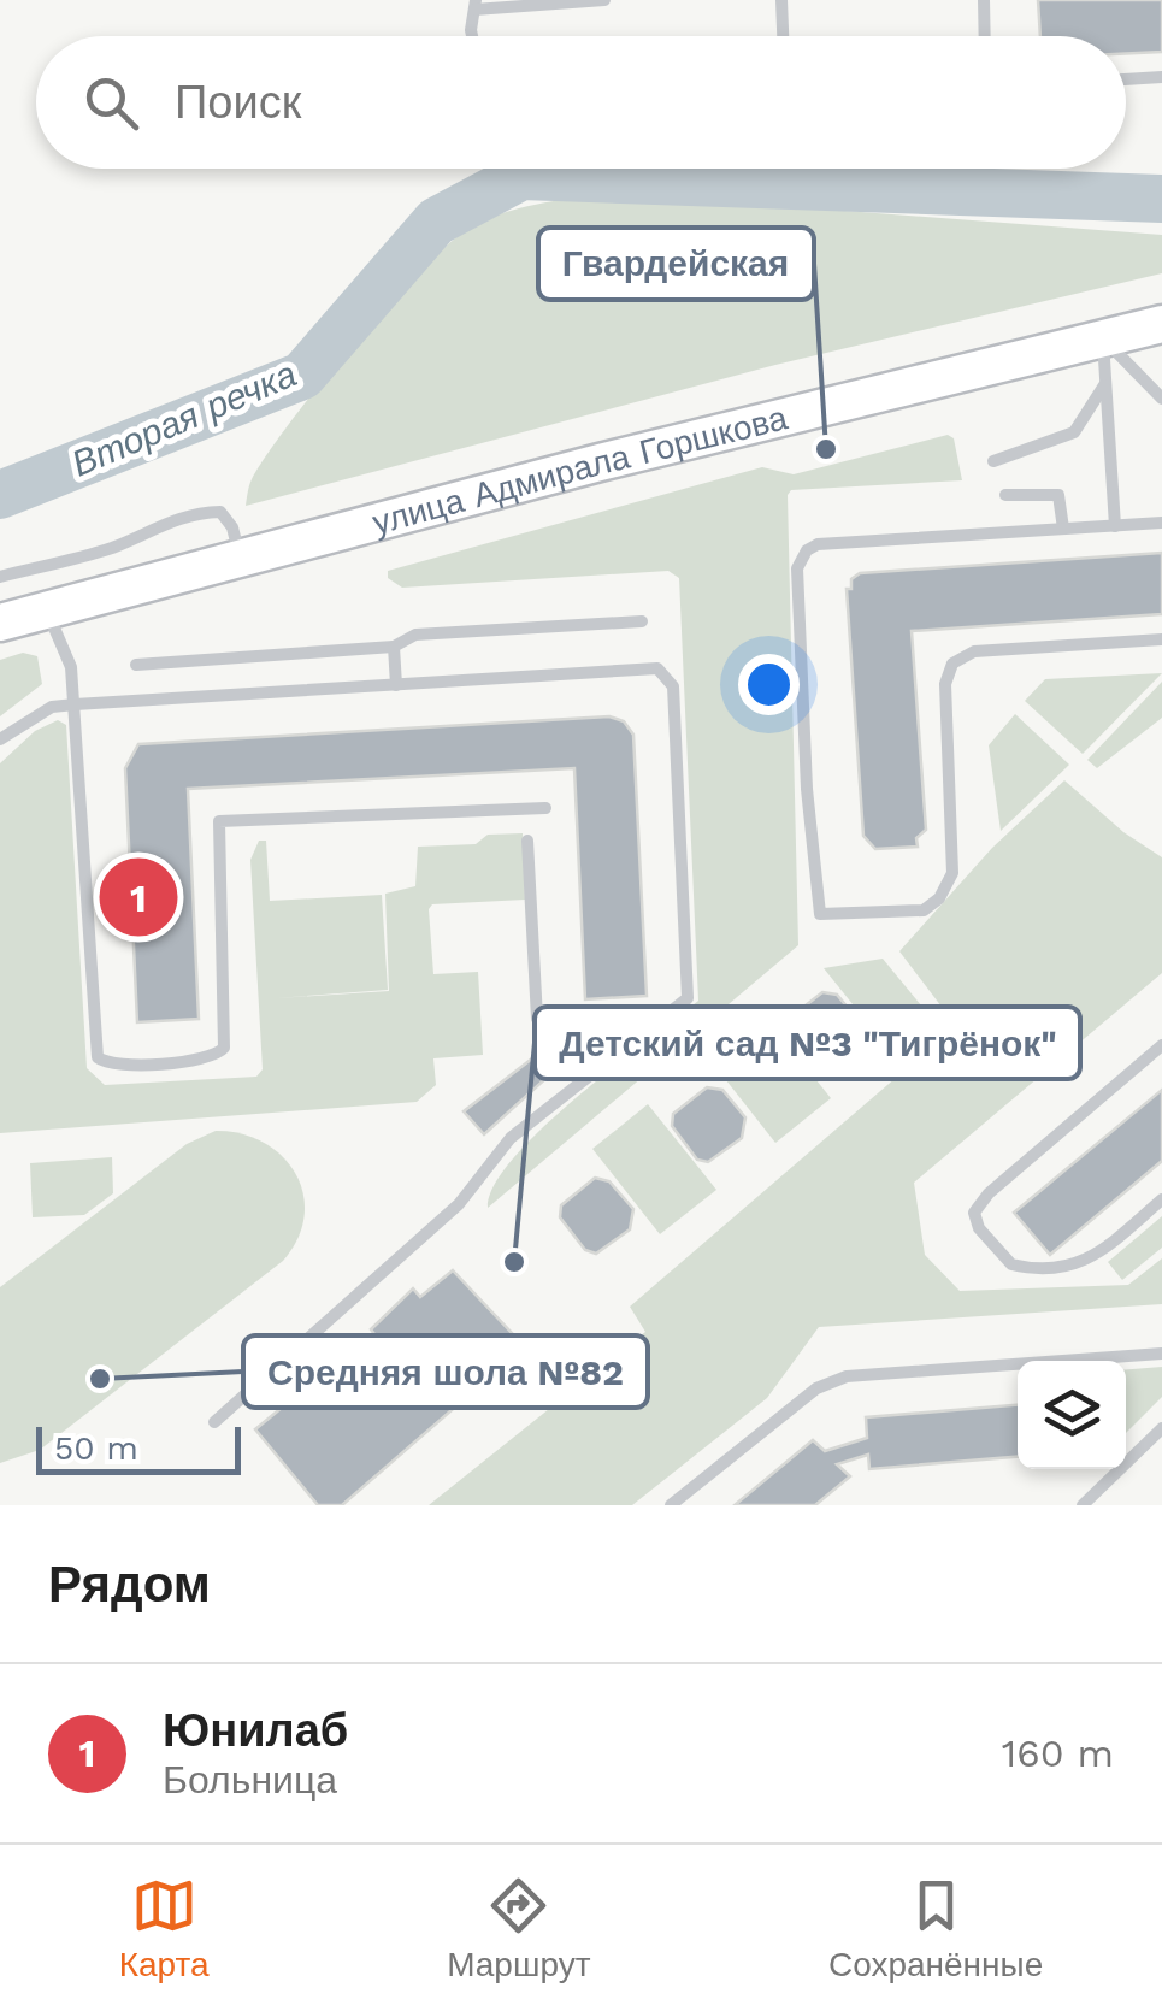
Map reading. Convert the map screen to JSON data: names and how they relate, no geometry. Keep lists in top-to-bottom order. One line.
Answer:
{"streets":{"main road":["улица Адмирала Горшкова"]},"water":["Вторая речка"],"places":["Гвардейская","Детский сад №3 \"Тигрёнок\"","Средняя шола №82"],"scale_bar":"50 m","page":{"search":"Поиск","pins":"1","scale":"50 m","heading":"Рядом","list":[{"mark":"1","name":"Юнилаб","note":"Больница","value":"160 m"}],"nav":["Карта","Маршрут","Сохранённые"]}}
